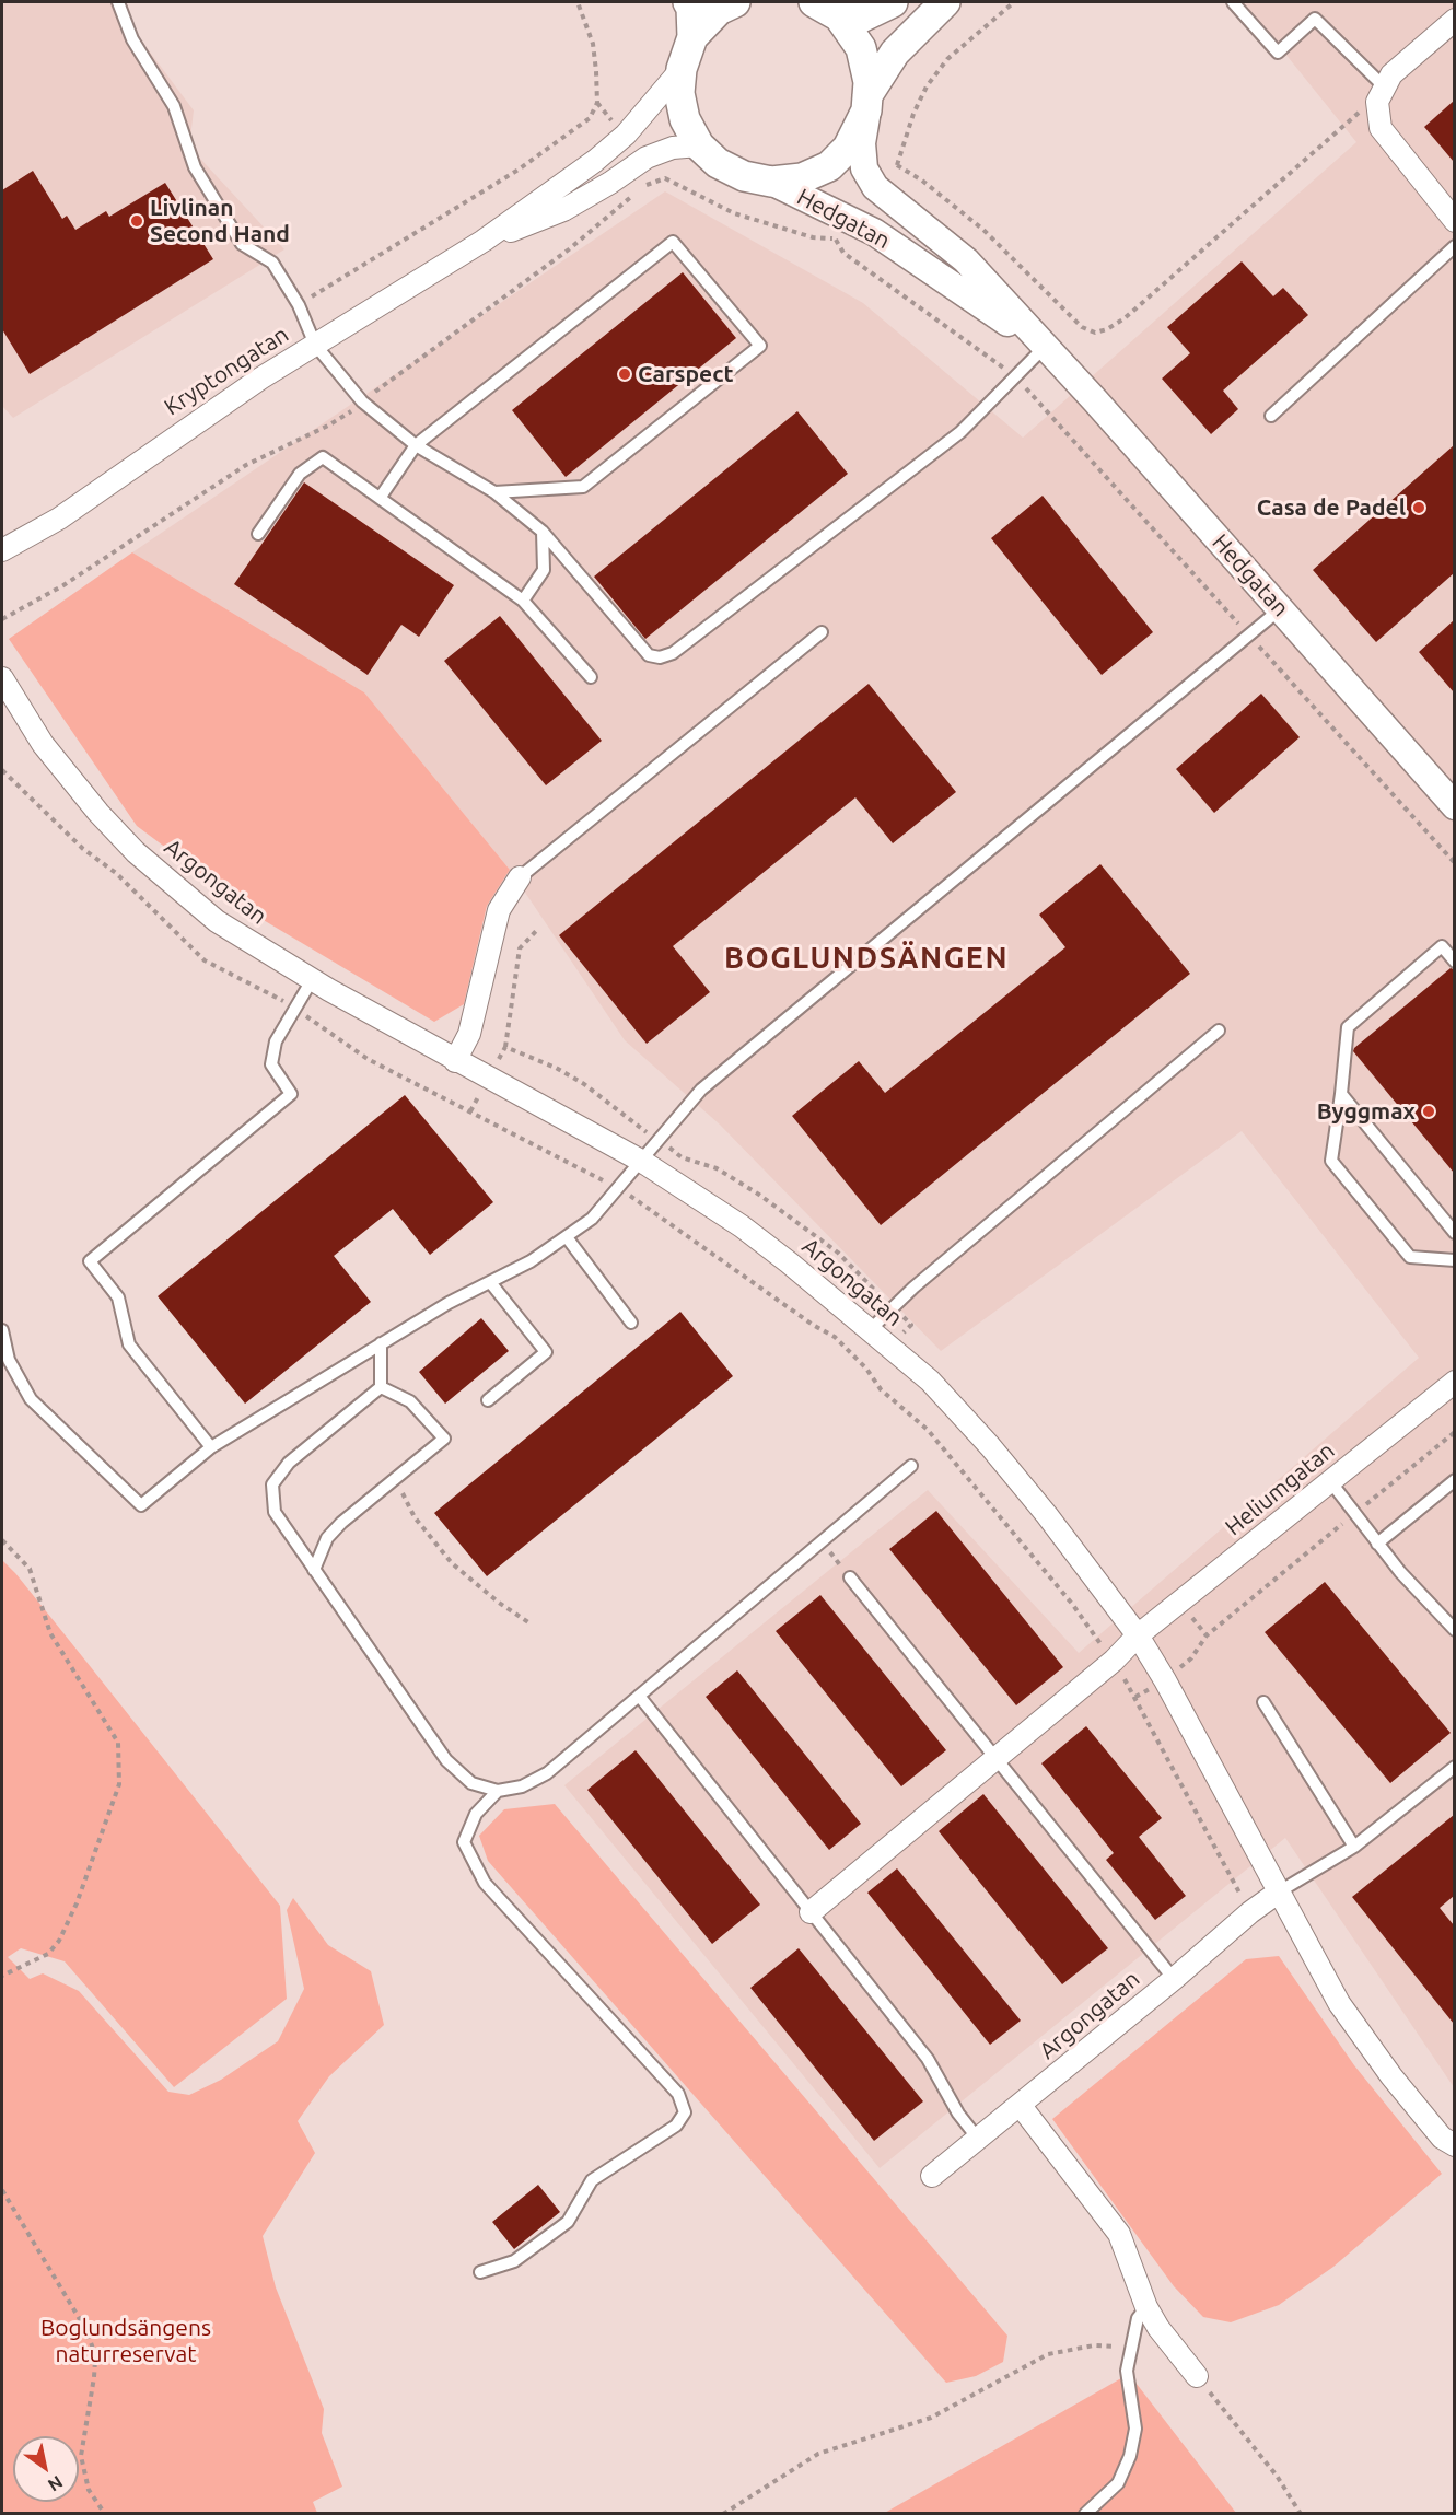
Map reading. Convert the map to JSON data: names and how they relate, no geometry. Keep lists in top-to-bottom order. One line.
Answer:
{"streets":{"street":["Hedgatan","Kryptongatan","Argongatan","Heliumgatan"]},"crossings":[["Argongatan","Heliumgatan"]],"districts":["BOGLUNDSÄNGEN"],"parks":["Boglundsängens naturreservat"],"places":["Livlinan Second Hand","Carspect","Casa de Padel","Byggmax"],"north":"bottom right"}
